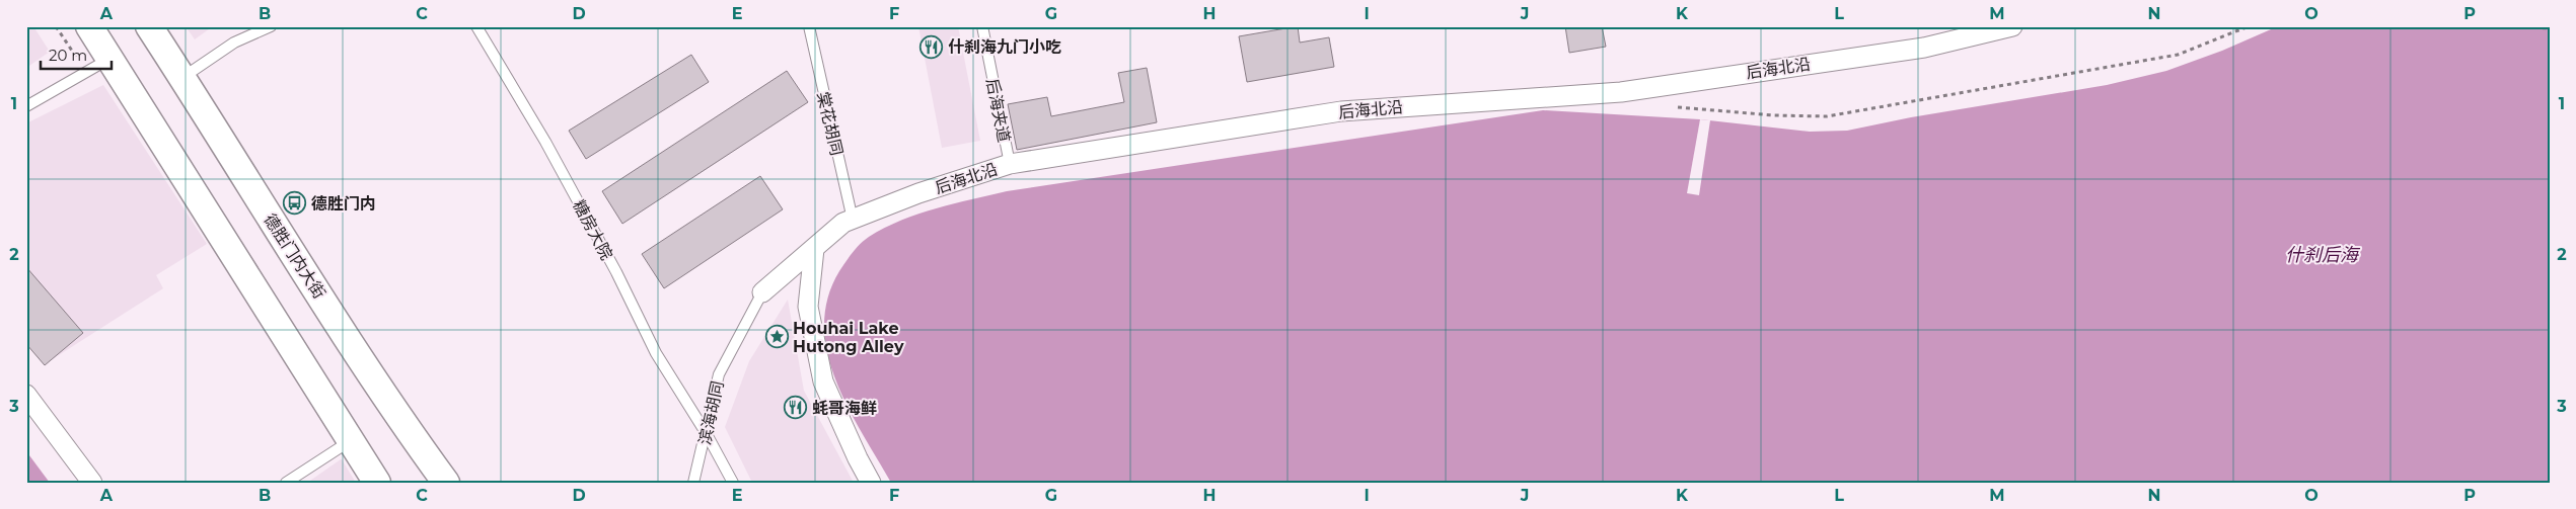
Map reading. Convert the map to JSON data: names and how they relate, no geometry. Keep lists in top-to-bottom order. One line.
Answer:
{"streets":{"main road":["德胜门内大街"],"street":["后海北沿"],"lane":["后海夹道","棠花胡同","糖房大院","滨海胡同"]},"crossings":[["后海北沿","后海夹道"],["后海北沿","棠花胡同"],["后海北沿","滨海胡同"],["糖房大院","滨海胡同"]],"water":["什刹后海"],"places":{"restaurant":["什刹海九门小吃","蚝哥海鲜"],"bus stop":["德胜门内"],"place":["Houhai Lake Hutong Alley"]},"scale_bar":"20 m","grid":{"columns":["A","B","C","D","E","F","G","H","I","J","K","L","M","N","O","P"],"rows":["1","2","3"]}}
